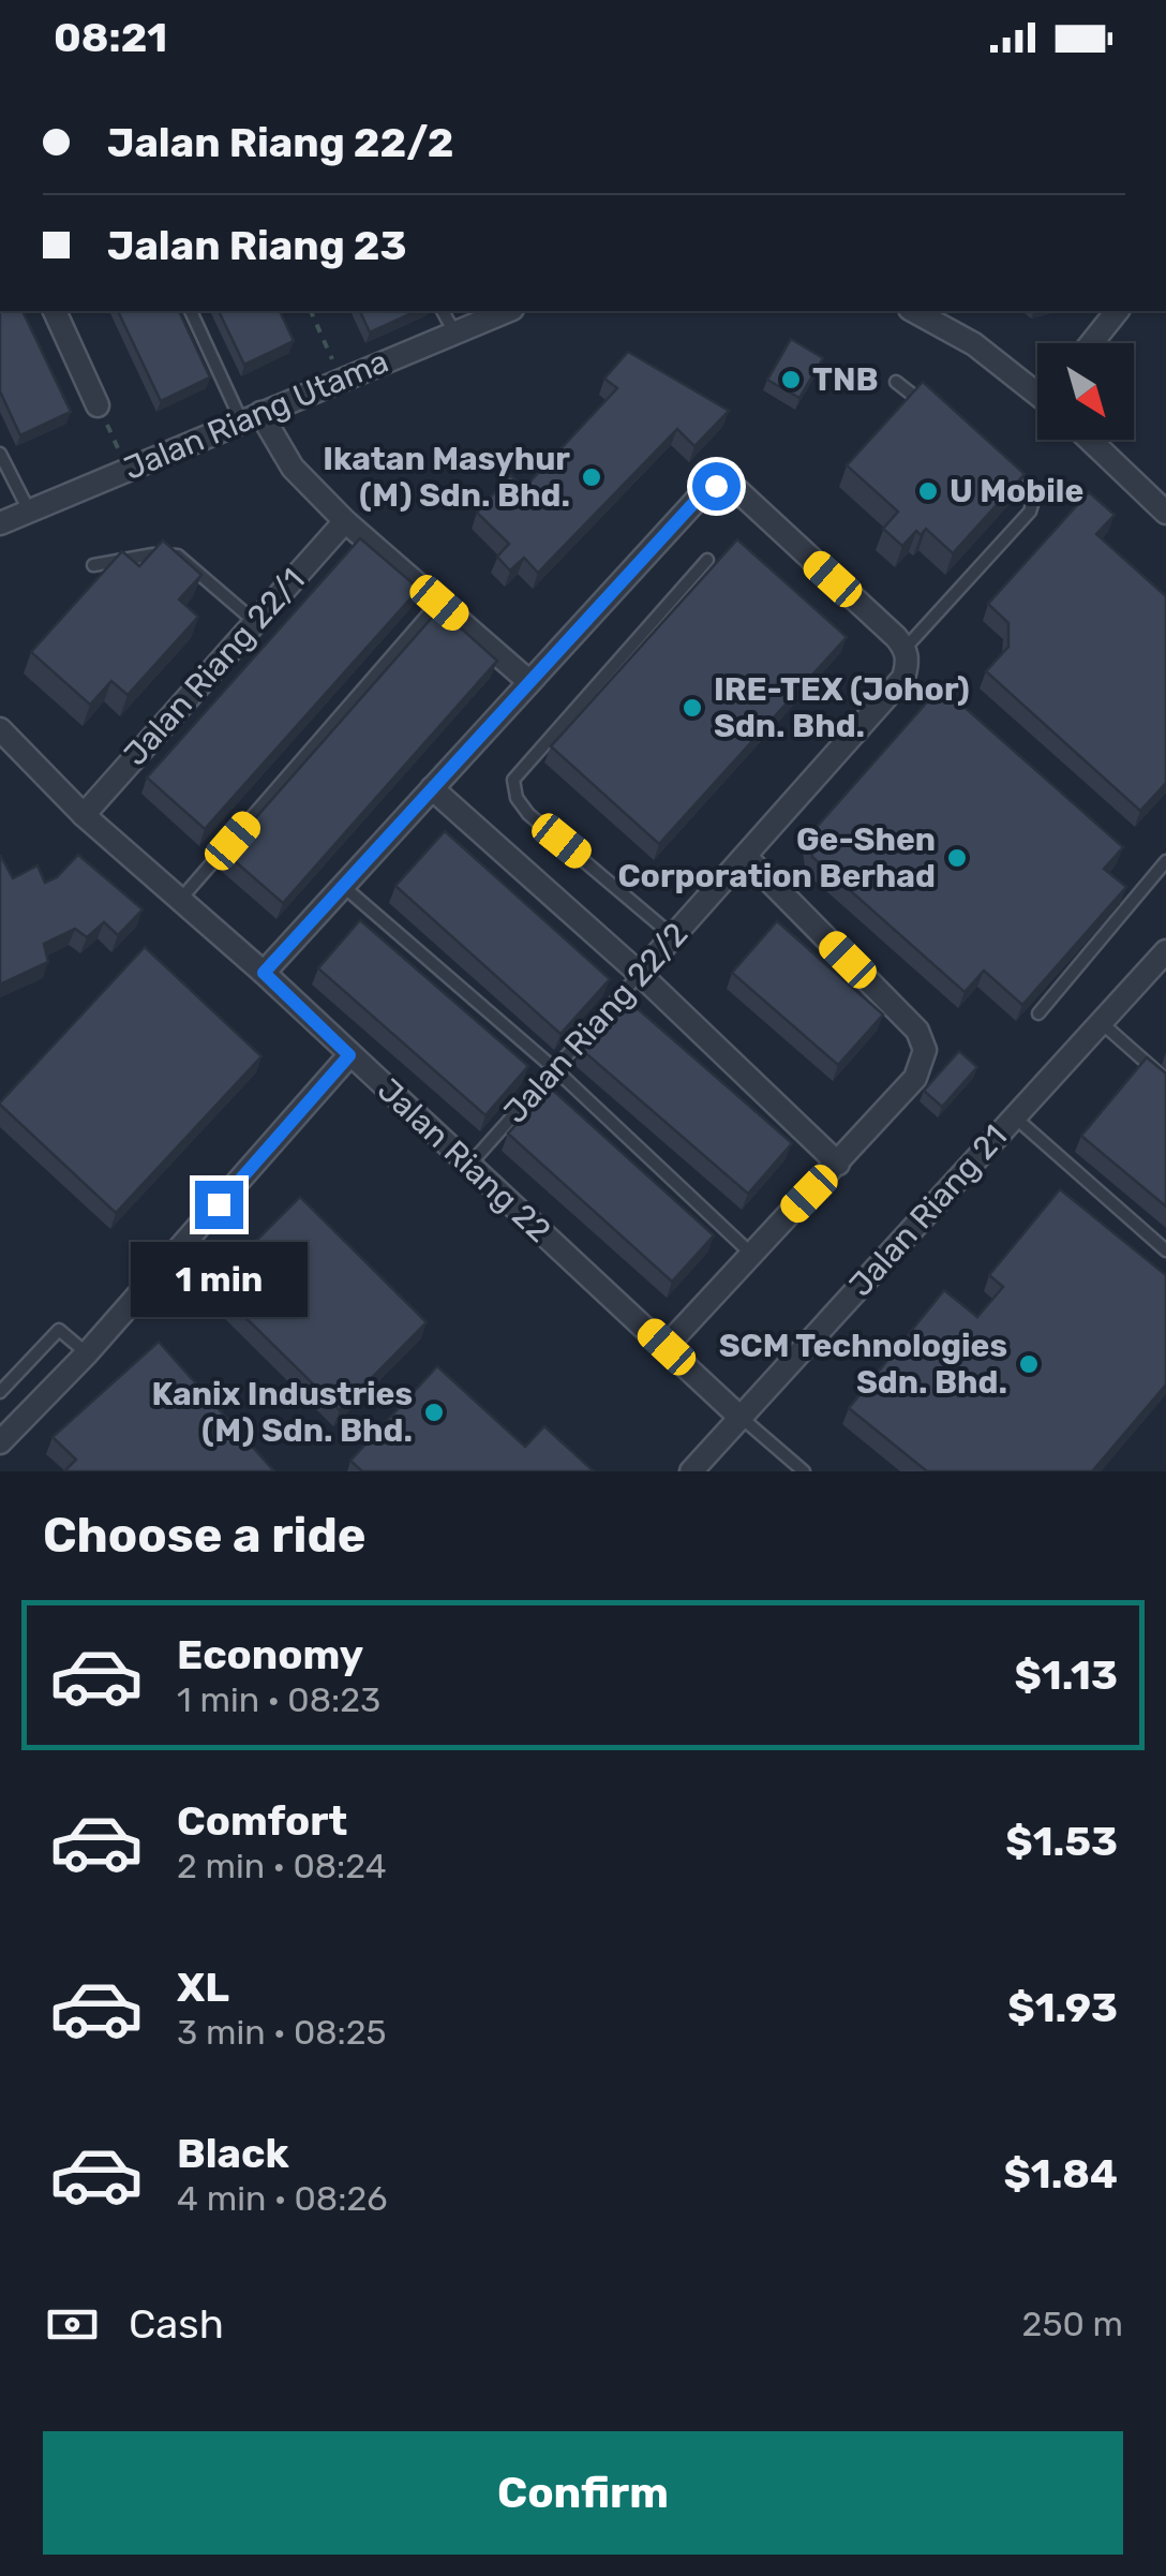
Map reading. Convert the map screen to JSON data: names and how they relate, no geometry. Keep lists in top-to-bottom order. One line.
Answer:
{"streets":{"street":["Jalan Riang Utama","Jalan Riang 22/1","Jalan Riang 22/2","Jalan Riang 22","Jalan Riang 21"]},"crossings":[["Jalan Riang 22/1","Jalan Riang 22"],["Jalan Riang 22/2","Jalan Riang 22"],["Jalan Riang 22","Jalan Riang 21"]],"places":["TNB","Ikatan Masyhur (M) Sdn. Bhd.","U Mobile","IRE-TEX (Johor) Sdn. Bhd.","Ge-Shen Corporation Berhad","SCM Technologies Sdn. Bhd.","Kanix Industries (M) Sdn. Bhd."],"north":"bottom right","page":{"status":"08:21","banner":["Jalan Riang 22/2","Jalan Riang 23"],"bubble":"1 min","heading":"Choose a ride","list":[{"name":"Economy","note":"1 min · 08:23","value":"$1.13"},{"name":"Comfort","note":"2 min · 08:24","value":"$1.53"},{"name":"XL","note":"3 min · 08:25","value":"$1.93"},{"name":"Black","note":"4 min · 08:26","value":"$1.84"}],"pay":["Cash","250 m"],"buttons":"Confirm"}}
